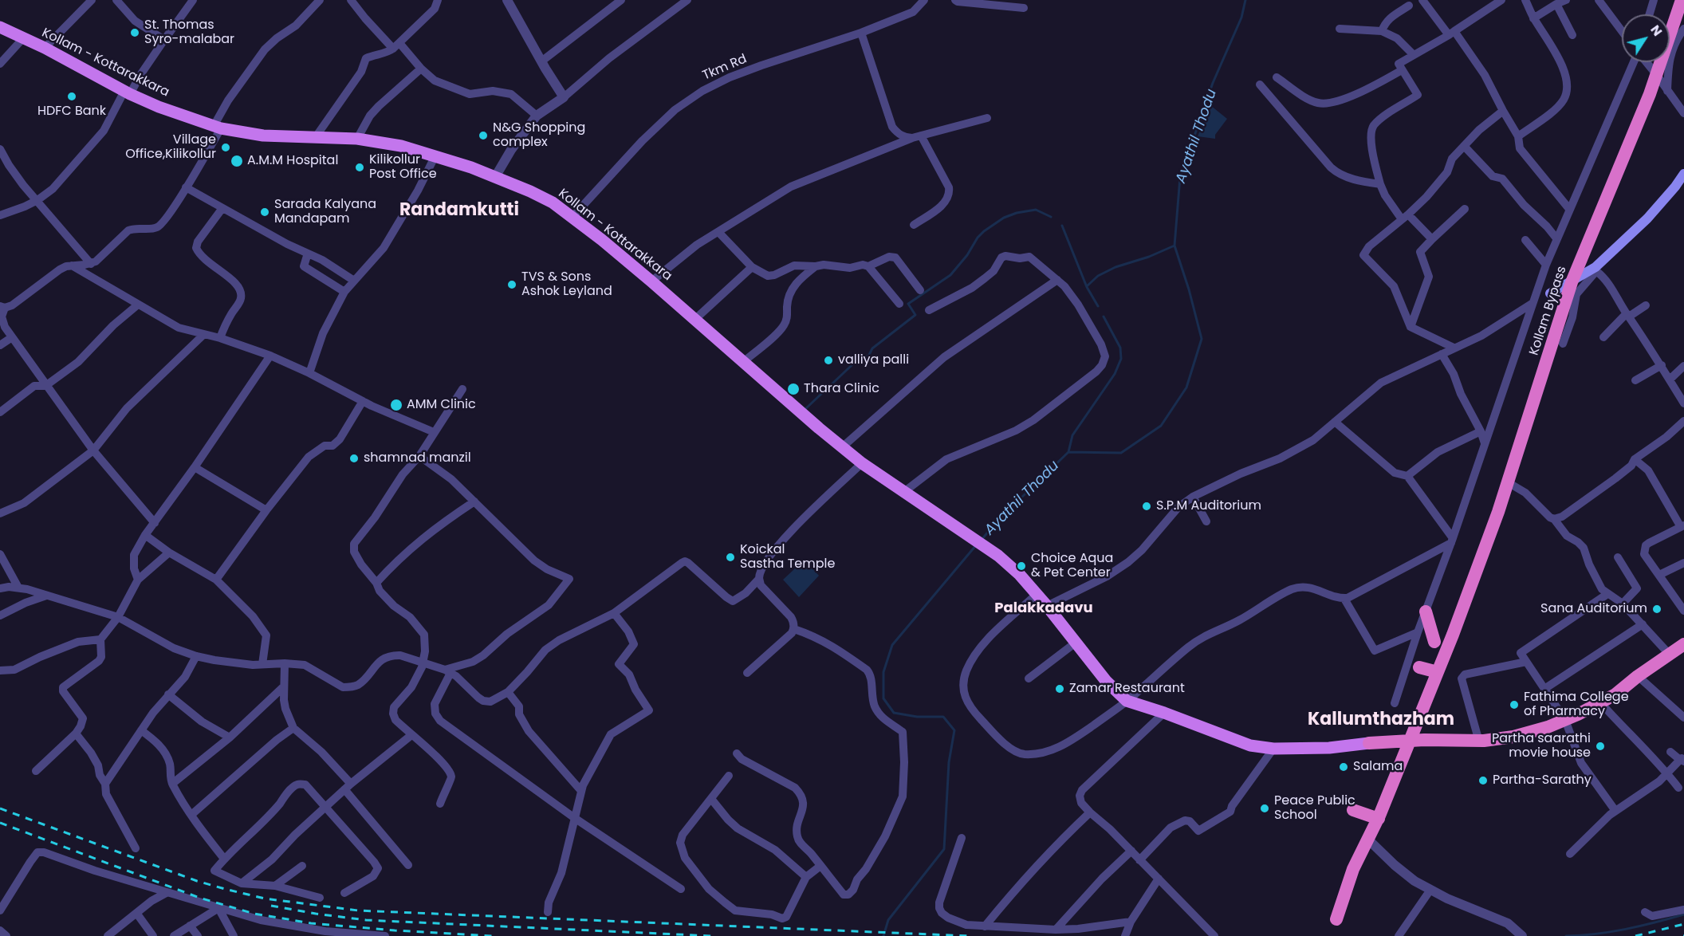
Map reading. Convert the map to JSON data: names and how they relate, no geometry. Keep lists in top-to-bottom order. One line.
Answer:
{"streets":{"highway":["Kollam Bypass"],"main road":["Kollam - Kottarakkara"],"street":["Tkm Rd"]},"crossings":[["Kollam - Kottarakkara","Tkm Rd"]],"districts":["Randamkutti","Palakkadavu","Kallumthazham"],"water":["Ayathil Thodu"],"places":["St. Thomas Syro-malabar","HDFC Bank","N&G Shopping complex","Village Office,Kilikollur","A.M.M Hospital","Kilikollur Post Office","Sarada Kalyana Mandapam","TVS & Sons Ashok Leyland","valliya palli","Thara Clinic","AMM Clinic","shamnad manzil","S.P.M Auditorium","Koickal Sastha Temple","Choice Aqua & Pet Center","Sana Auditorium","Zamar Restaurant","Fathima College of Pharmacy","Partha saarathi movie house","Salama","Partha-Sarathy","Peace Public School"],"north":"top right"}
